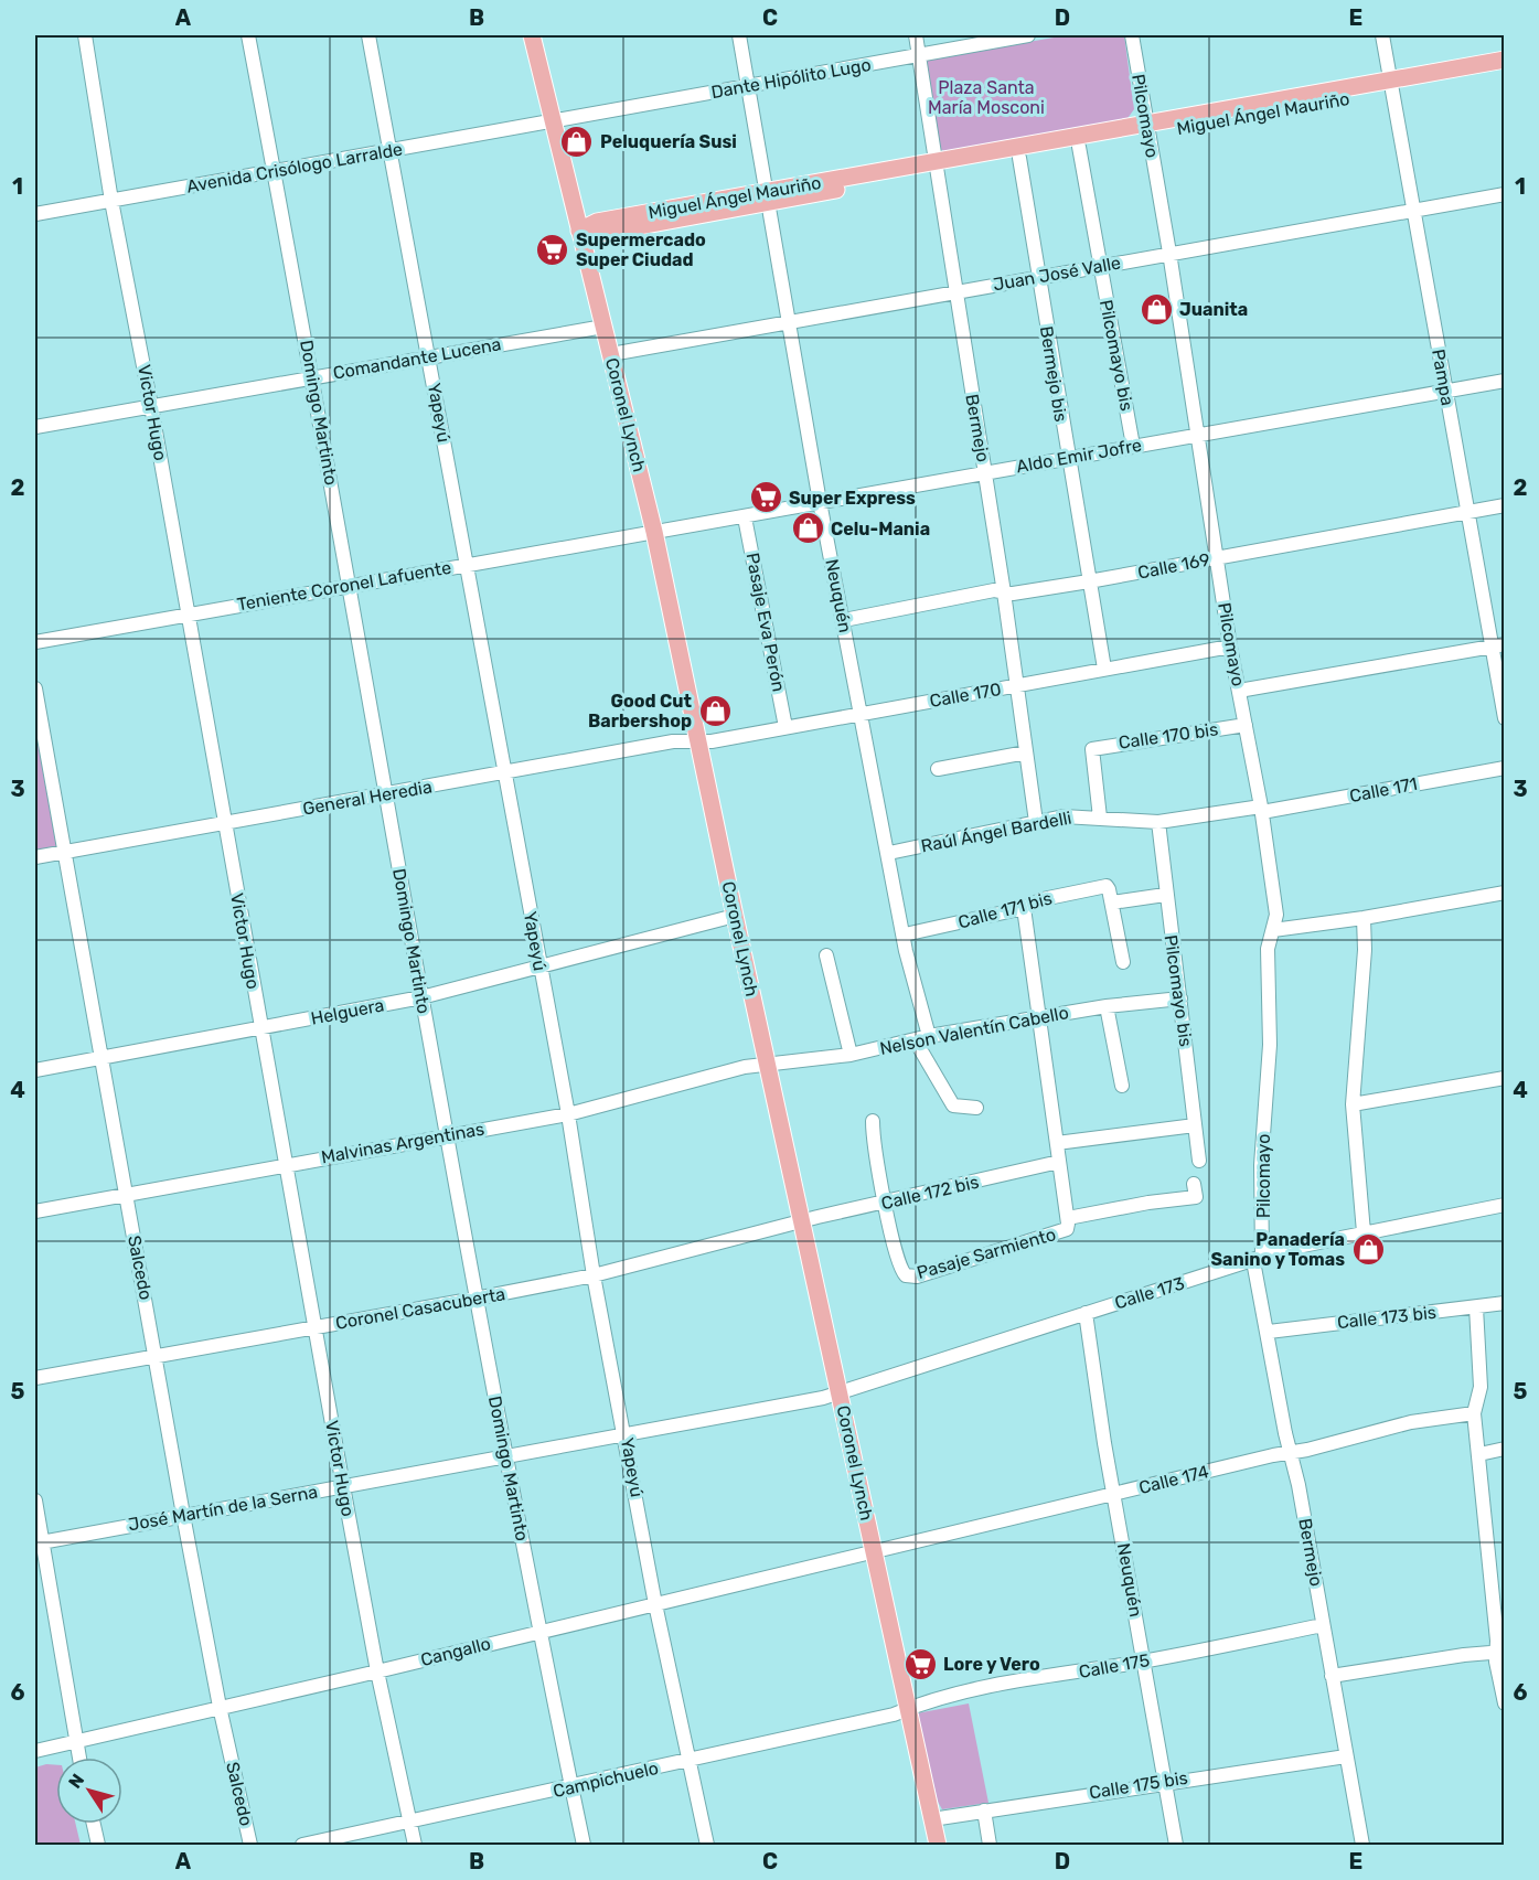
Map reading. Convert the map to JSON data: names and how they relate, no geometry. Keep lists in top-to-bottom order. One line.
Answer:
{"streets":{"main road":["Miguel Ángel Mauriño","Coronel Lynch"],"street":["Dante Hipólito Lugo","Pilcomayo","Avenida Crisólogo Larralde","Juan José Valle","Pilcomayo bis","Comandante Lucena","Bermejo bis","Pampa","Victor Hugo","Domingo Martinto","Yapeyú","Bermejo","Aldo Emir Jofre","Calle 169","Teniente Coronel Lafuente","Neuquén","Pasaje Eva Perón","Calle 170","Calle 170 bis","Calle 171","General Heredia","Raúl Ángel Bardelli","Calle 171 bis","Helguera","Nelson Valentín Cabello","Malvinas Argentinas","Calle 172 bis","Pasaje Sarmiento","Salcedo","Calle 173","Coronel Casacuberta","Calle 173 bis","Calle 174","José Martín de la Serna","Cangallo","Calle 175","Campichuelo","Calle 175 bis"]},"crossings":[["Dante Hipólito Lugo","Avenida Crisólogo Larralde"],["Dante Hipólito Lugo","Coronel Lynch"],["Dante Hipólito Lugo","Bermejo"],["Dante Hipólito Lugo","Neuquén"],["Miguel Ángel Mauriño","Pilcomayo"],["Miguel Ángel Mauriño","Pilcomayo bis"],["Miguel Ángel Mauriño","Bermejo bis"],["Miguel Ángel Mauriño","Pampa"],["Miguel Ángel Mauriño","Coronel Lynch"],["Miguel Ángel Mauriño","Bermejo"],["Miguel Ángel Mauriño","Neuquén"],["Pilcomayo","Juan José Valle"],["Pilcomayo","Bermejo"],["Pilcomayo","Aldo Emir Jofre"],["Pilcomayo","Calle 169"],["Pilcomayo","Calle 170"],["Pilcomayo","Calle 170 bis"],["Pilcomayo","Calle 171"],["Pilcomayo","Raúl Ángel Bardelli"],["Pilcomayo","Calle 173"],["Avenida Crisólogo Larralde","Victor Hugo"],["Avenida Crisólogo Larralde","Domingo Martinto"],["Avenida Crisólogo Larralde","Yapeyú"],["Avenida Crisólogo Larralde","Coronel Lynch"],["Juan José Valle","Pilcomayo bis"],["Juan José Valle","Bermejo bis"],["Juan José Valle","Pampa"],["Juan José Valle","Coronel Lynch"],["Juan José Valle","Bermejo"],["Juan José Valle","Neuquén"],["Pilcomayo bis","Aldo Emir Jofre"],["Pilcomayo bis","Raúl Ángel Bardelli"],["Pilcomayo bis","Nelson Valentín Cabello"],["Comandante Lucena","Victor Hugo"],["Comandante Lucena","Domingo Martinto"],["Comandante Lucena","Yapeyú"],["Comandante Lucena","Coronel Lynch"],["Bermejo bis","Aldo Emir Jofre"],["Bermejo bis","Calle 169"],["Bermejo bis","Calle 170"],["Pampa","Aldo Emir Jofre"],["Pampa","Calle 169"],["Victor Hugo","Teniente Coronel Lafuente"],["Victor Hugo","General Heredia"],["Victor Hugo","Helguera"],["Victor Hugo","Malvinas Argentinas"],["Victor Hugo","Coronel Casacuberta"],["Victor Hugo","José Martín de la Serna"],["Victor Hugo","Cangallo"],["Victor Hugo","Campichuelo"],["Domingo Martinto","Teniente Coronel Lafuente"],["Domingo Martinto","General Heredia"],["Domingo Martinto","Helguera"],["Domingo Martinto","Malvinas Argentinas"],["Domingo Martinto","Coronel Casacuberta"],["Domingo Martinto","José Martín de la Serna"],["Domingo Martinto","Cangallo"],["Domingo Martinto","Campichuelo"],["Yapeyú","Teniente Coronel Lafuente"],["Yapeyú","General Heredia"],["Yapeyú","Helguera"],["Yapeyú","Malvinas Argentinas"],["Yapeyú","Coronel Casacuberta"],["Yapeyú","José Martín de la Serna"],["Yapeyú","Cangallo"],["Yapeyú","Campichuelo"],["Coronel Lynch","Aldo Emir Jofre"],["Coronel Lynch","Teniente Coronel Lafuente"],["Coronel Lynch","Calle 170"],["Coronel Lynch","General Heredia"],["Coronel Lynch","Helguera"],["Coronel Lynch","Nelson Valentín Cabello"],["Coronel Lynch","Malvinas Argentinas"],["Coronel Lynch","Calle 172 bis"],["Coronel Lynch","Calle 173"],["Coronel Lynch","Coronel Casacuberta"],["Coronel Lynch","Calle 174"],["Coronel Lynch","José Martín de la Serna"],["Coronel Lynch","Cangallo"],["Coronel Lynch","Calle 175"],["Coronel Lynch","Campichuelo"],["Coronel Lynch","Calle 175 bis"],["Bermejo","Aldo Emir Jofre"],["Bermejo","Calle 169"],["Bermejo","Calle 170"],["Bermejo","Raúl Ángel Bardelli"],["Bermejo","Calle 173"],["Bermejo","Calle 173 bis"],["Bermejo","Calle 174"],["Bermejo","Calle 175"],["Bermejo","Calle 175 bis"],["Aldo Emir Jofre","Teniente Coronel Lafuente"],["Aldo Emir Jofre","Neuquén"],["Aldo Emir Jofre","Pasaje Eva Perón"],["Calle 169","Neuquén"],["Neuquén","Calle 170"],["Neuquén","Raúl Ángel Bardelli"],["Neuquén","Calle 171 bis"],["Neuquén","Nelson Valentín Cabello"],["Neuquén","Calle 173"],["Neuquén","Calle 174"],["Neuquén","Calle 175"],["Neuquén","Calle 175 bis"],["Pasaje Eva Perón","Calle 170"],["Calle 170","General Heredia"],["Calle 170 bis","Raúl Ángel Bardelli"],["Calle 171","Raúl Ángel Bardelli"],["General Heredia","Salcedo"],["Helguera","Salcedo"],["Nelson Valentín Cabello","Malvinas Argentinas"],["Malvinas Argentinas","Salcedo"],["Calle 172 bis","Pasaje Sarmiento"],["Calle 172 bis","Coronel Casacuberta"],["Salcedo","Coronel Casacuberta"],["Salcedo","José Martín de la Serna"],["Salcedo","Cangallo"],["Calle 173","José Martín de la Serna"],["Calle 174","Cangallo"],["Calle 175","Campichuelo"]],"parks":["Plaza Santa María Mosconi"],"places":{"shop":["Peluquería Susi","Juanita","Celu-Mania","Good Cut Barbershop","Panadería Sanino y Tomas"],"supermarket":["Supermercado Super Ciudad","Super Express","Lore y Vero"]},"north":"top left","grid":{"columns":["A","B","C","D","E"],"rows":["1","2","3","4","5","6"]}}
